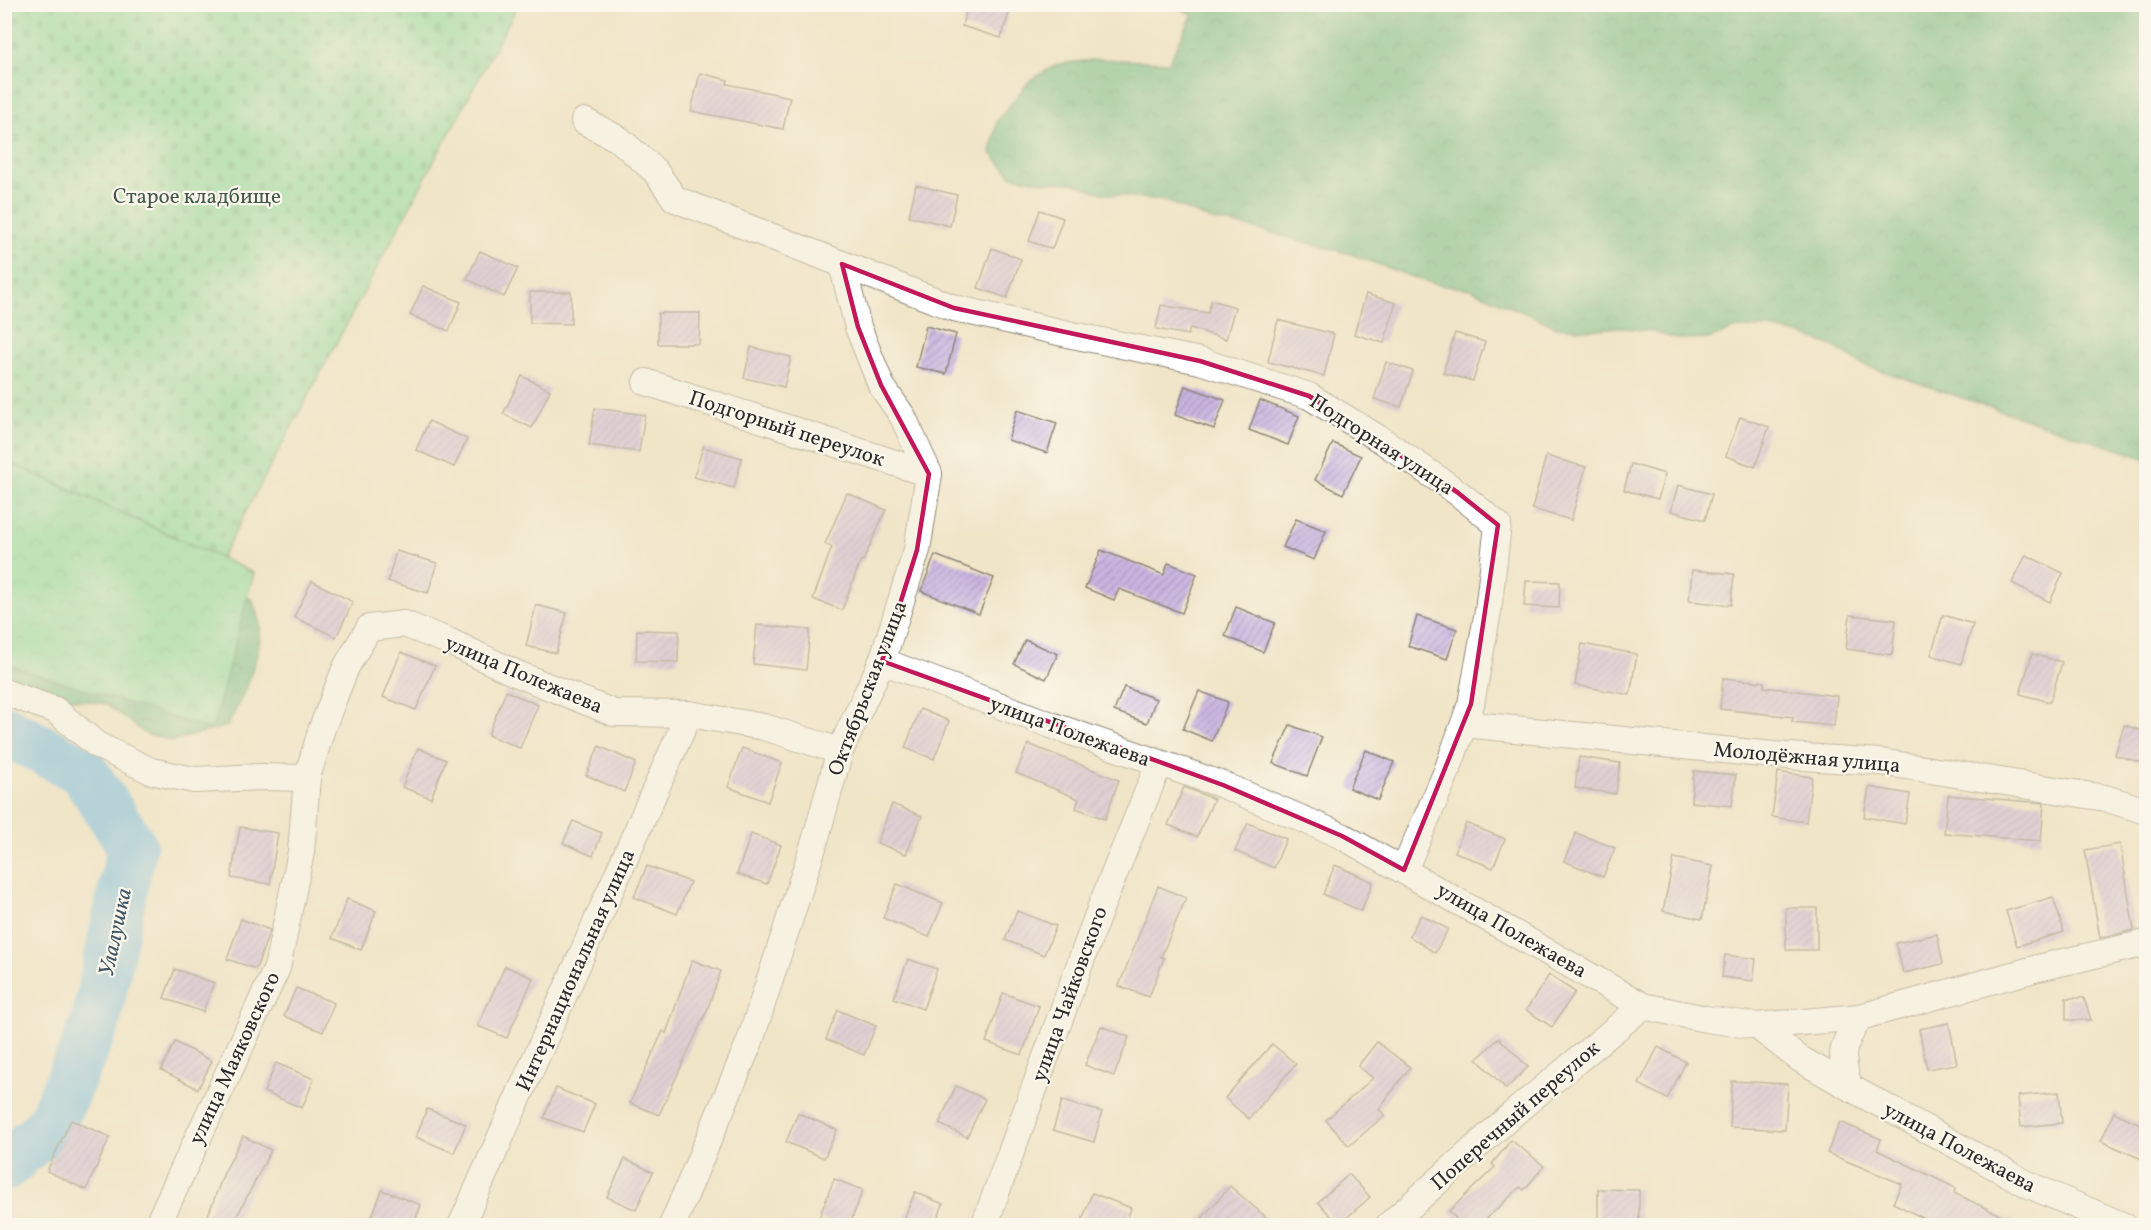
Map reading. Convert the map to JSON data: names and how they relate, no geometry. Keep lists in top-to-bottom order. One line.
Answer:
{"streets":{"street":["Подгорный переулок","Подгорная улица","улица Полежаева","Октябрьская улица","Молодёжная улица","Интернациональная улица","улица Чайковского","улица Маяковского","Поперечный переулок"]},"crossings":[["Подгорный переулок","Октябрьская улица"],["Подгорная улица","улица Полежаева"],["Подгорная улица","Молодёжная улица"],["улица Полежаева","Октябрьская улица"],["улица Полежаева","Интернациональная улица"],["улица Полежаева","улица Чайковского"],["улица Полежаева","улица Маяковского"],["улица Полежаева","Поперечный переулок"]],"water":["Улалушка"],"parks":["Старое кладбище"]}
